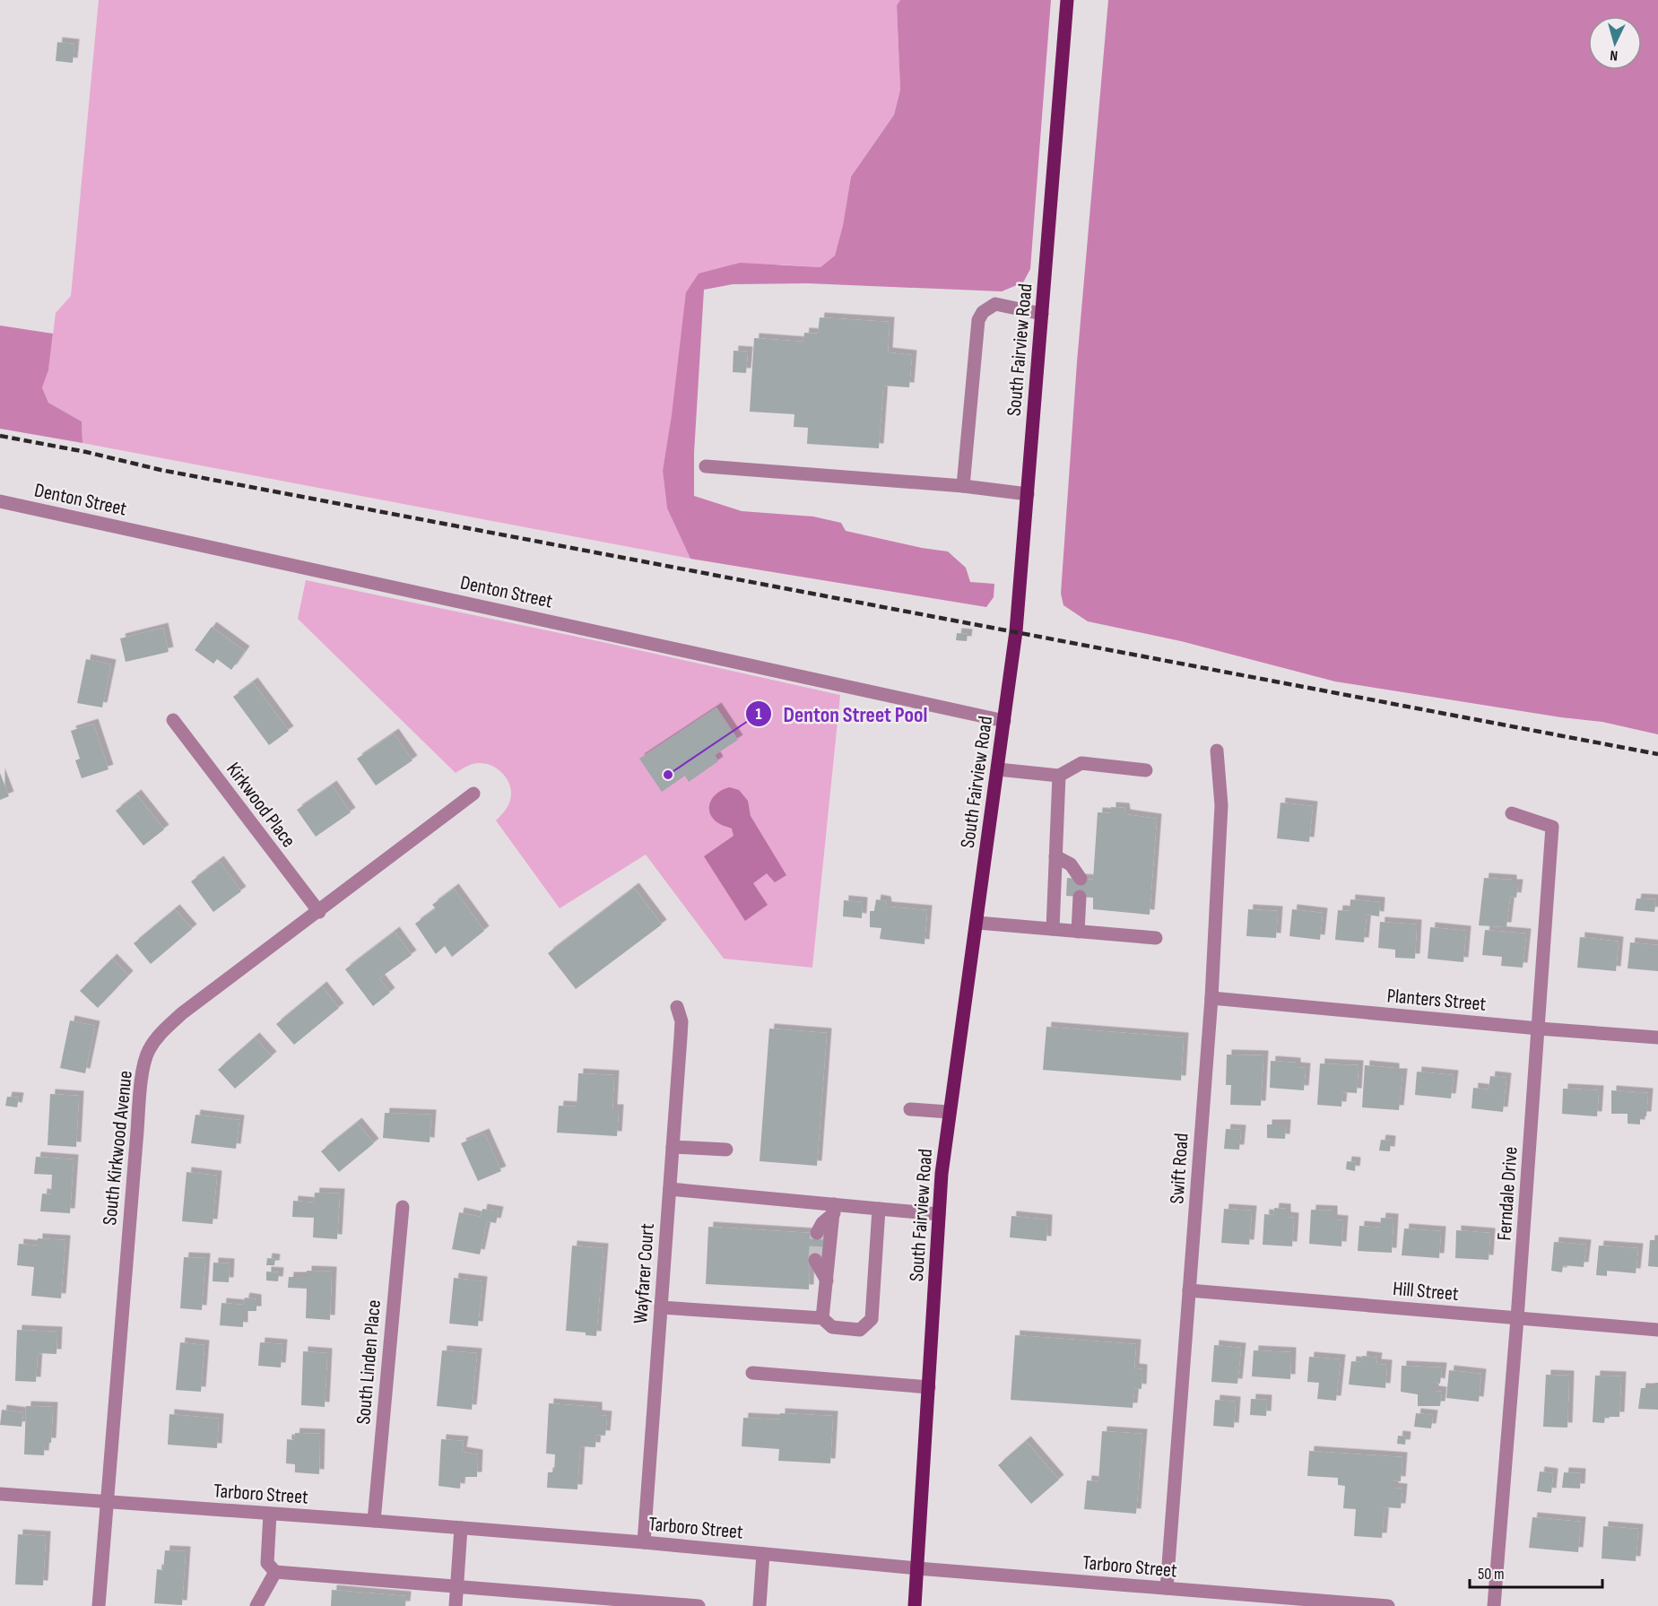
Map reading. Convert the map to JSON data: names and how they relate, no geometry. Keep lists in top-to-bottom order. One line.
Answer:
{"streets":{"main road":["South Fairview Road"],"street":["Denton Street","Kirkwood Place","Planters Street","South Kirkwood Avenue","Swift Road","Ferndale Drive","Wayfarer Court","Hill Street","South Linden Place","Tarboro Street"]},"crossings":[["South Fairview Road","Denton Street"],["South Fairview Road","Tarboro Street"],["Kirkwood Place","South Kirkwood Avenue"],["Planters Street","Swift Road"],["Planters Street","Ferndale Drive"],["South Kirkwood Avenue","Tarboro Street"],["Swift Road","Hill Street"],["Swift Road","Tarboro Street"],["Ferndale Drive","Hill Street"],["Wayfarer Court","Tarboro Street"],["South Linden Place","Tarboro Street"]],"places":["Denton Street Pool"],"scale_bar":"50 m","north":"bottom"}
